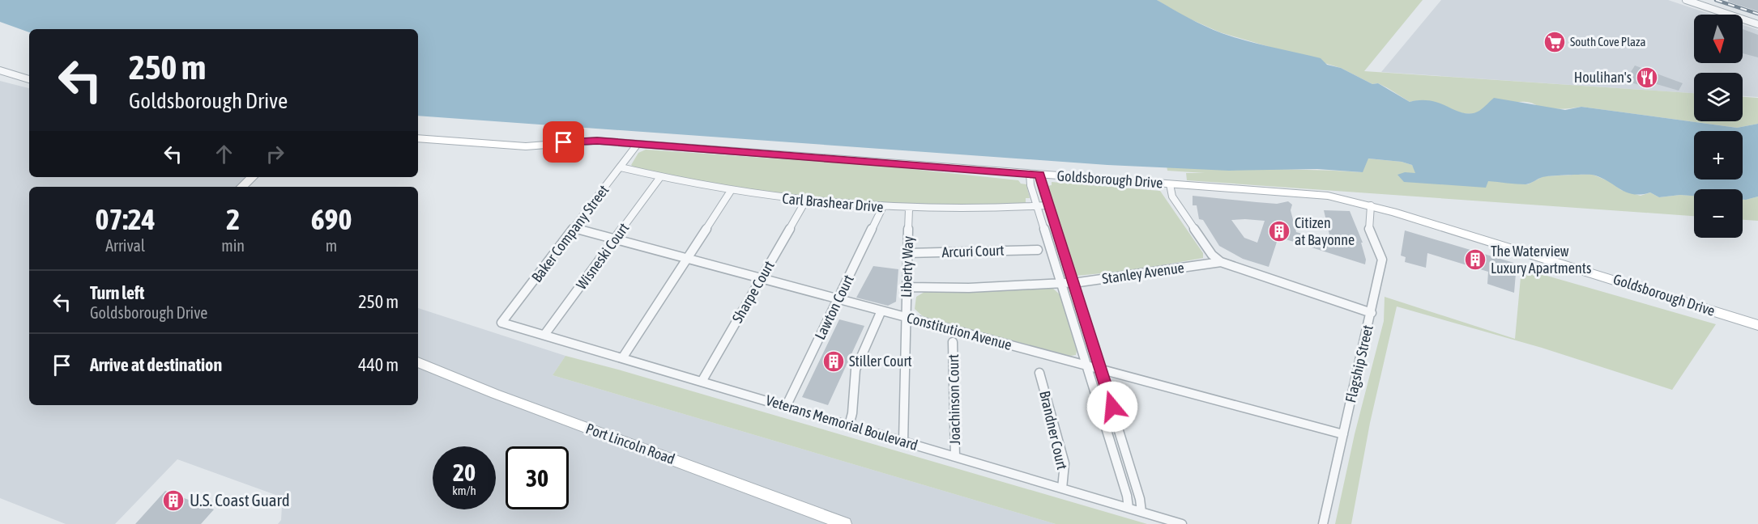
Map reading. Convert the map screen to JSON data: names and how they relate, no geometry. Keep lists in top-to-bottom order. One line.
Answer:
{"streets":{"street":["Goldsborough Drive","Carl Brashear Drive","Baker Company Street","Arcuri Court","Wisneski Court","Liberty Way","Stanley Avenue","Sharpe Court","Lawton Court","Constitution Avenue","Flagship Street","Joachinson Court","Veterans Memorial Boulevard","Brandner Court","Port Lincoln Road"]},"crossings":[["Goldsborough Drive","Baker Company Street"],["Goldsborough Drive","Flagship Street"],["Carl Brashear Drive","Baker Company Street"],["Carl Brashear Drive","Wisneski Court"],["Carl Brashear Drive","Liberty Way"],["Carl Brashear Drive","Sharpe Court"],["Carl Brashear Drive","Lawton Court"],["Baker Company Street","Constitution Avenue"],["Baker Company Street","Veterans Memorial Boulevard"],["Arcuri Court","Liberty Way"],["Wisneski Court","Constitution Avenue"],["Wisneski Court","Veterans Memorial Boulevard"],["Liberty Way","Stanley Avenue"],["Liberty Way","Constitution Avenue"],["Liberty Way","Veterans Memorial Boulevard"],["Stanley Avenue","Flagship Street"],["Sharpe Court","Constitution Avenue"],["Sharpe Court","Veterans Memorial Boulevard"],["Lawton Court","Constitution Avenue"],["Lawton Court","Veterans Memorial Boulevard"],["Constitution Avenue","Flagship Street"],["Joachinson Court","Veterans Memorial Boulevard"],["Veterans Memorial Boulevard","Brandner Court"]],"places":{"supermarket":["South Cove Plaza"],"restaurant":["Houlihan's"],"building":["Citizen at Bayonne","The Waterview Luxury Apartments","Stiller Court","U.S. Coast Guard"]},"north":"bottom","page":{"map_buttons":["+","−"],"turn":["250 m","Goldsborough Drive"],"eta":["07:24","Arrival","2","min","690","m"],"list":[{"name":"Turn left","note":"Goldsborough Drive","value":"250 m"},{"name":"Arrive at destination","value":"440 m"}],"speed":"20 km/h","limit":"30"}}
